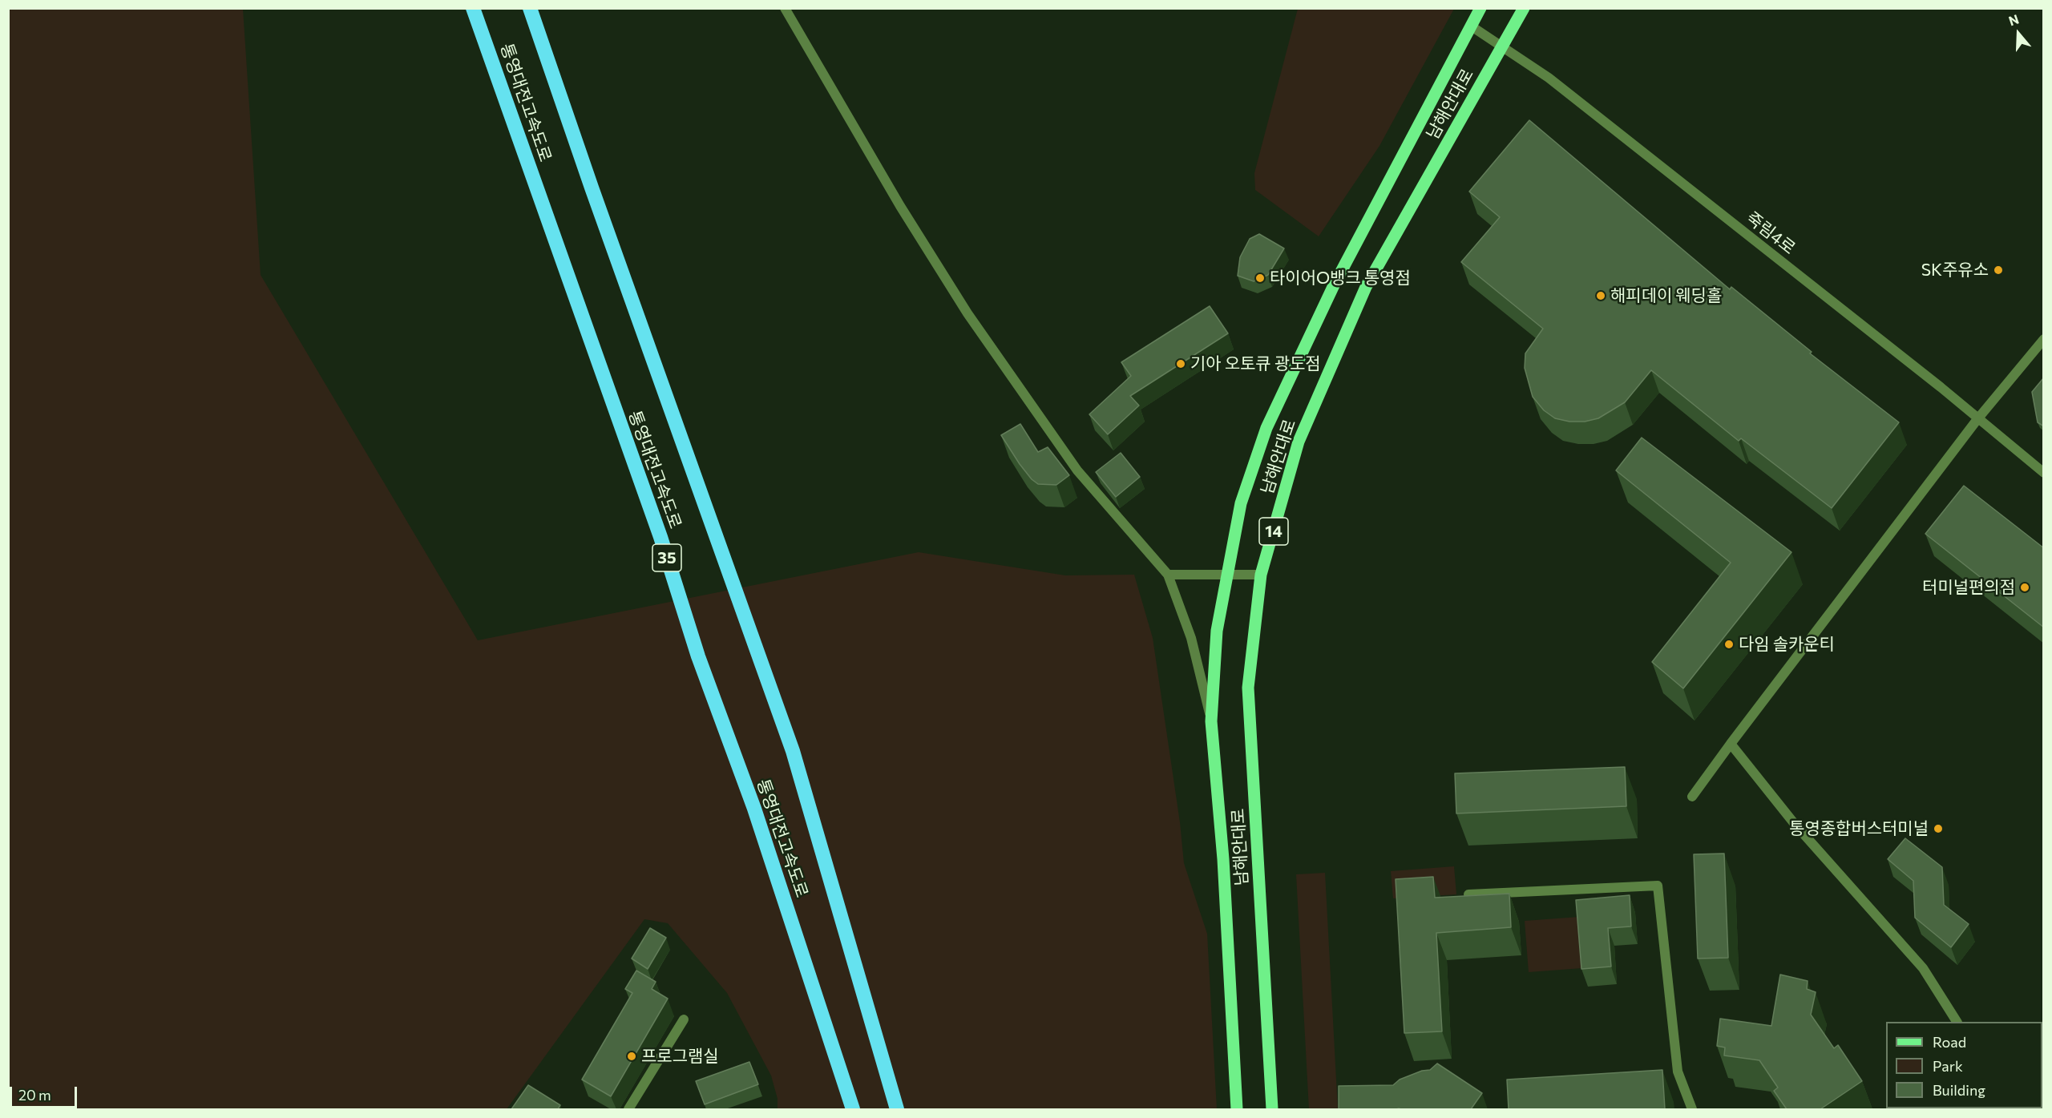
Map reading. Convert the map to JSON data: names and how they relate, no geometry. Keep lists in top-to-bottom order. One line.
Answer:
{"streets":{"highway":["통영대전고속도로","35"],"main road":["남해안대로","14"],"street":["죽림4로"]},"crossings":[["남해안대로","죽림4로"]],"places":["SK주유소","타이어O뱅크 통영점","해피데이 웨딩홀","기아 오토큐 광도점","터미널편의점","다임 솔카운티","통영종합버스터미널","프로그램실"],"legend":["Road","Park","Building"],"scale_bar":"20 m","north":"top"}
